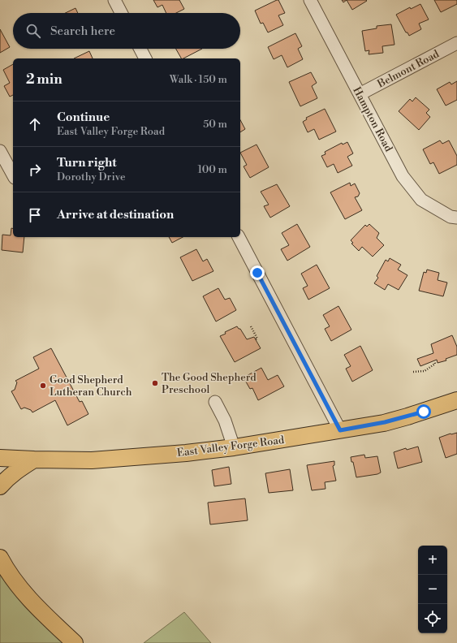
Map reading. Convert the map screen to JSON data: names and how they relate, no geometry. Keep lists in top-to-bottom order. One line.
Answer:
{"streets":{"main road":["East Valley Forge Road"],"street":["Belmont Road","Hampton Road"]},"crossings":[["Belmont Road","Hampton Road"]],"places":["The Good Shepherd Preschool","Good Shepherd Lutheran Church"],"page":{"search":"Search here","heading":["2 min","Walk · 150 m"],"list":[["Continue","East Valley Forge Road","50 m"],["Turn right","Dorothy Drive","100 m"],"Arrive at destination"],"map_buttons":["+","−"]}}
